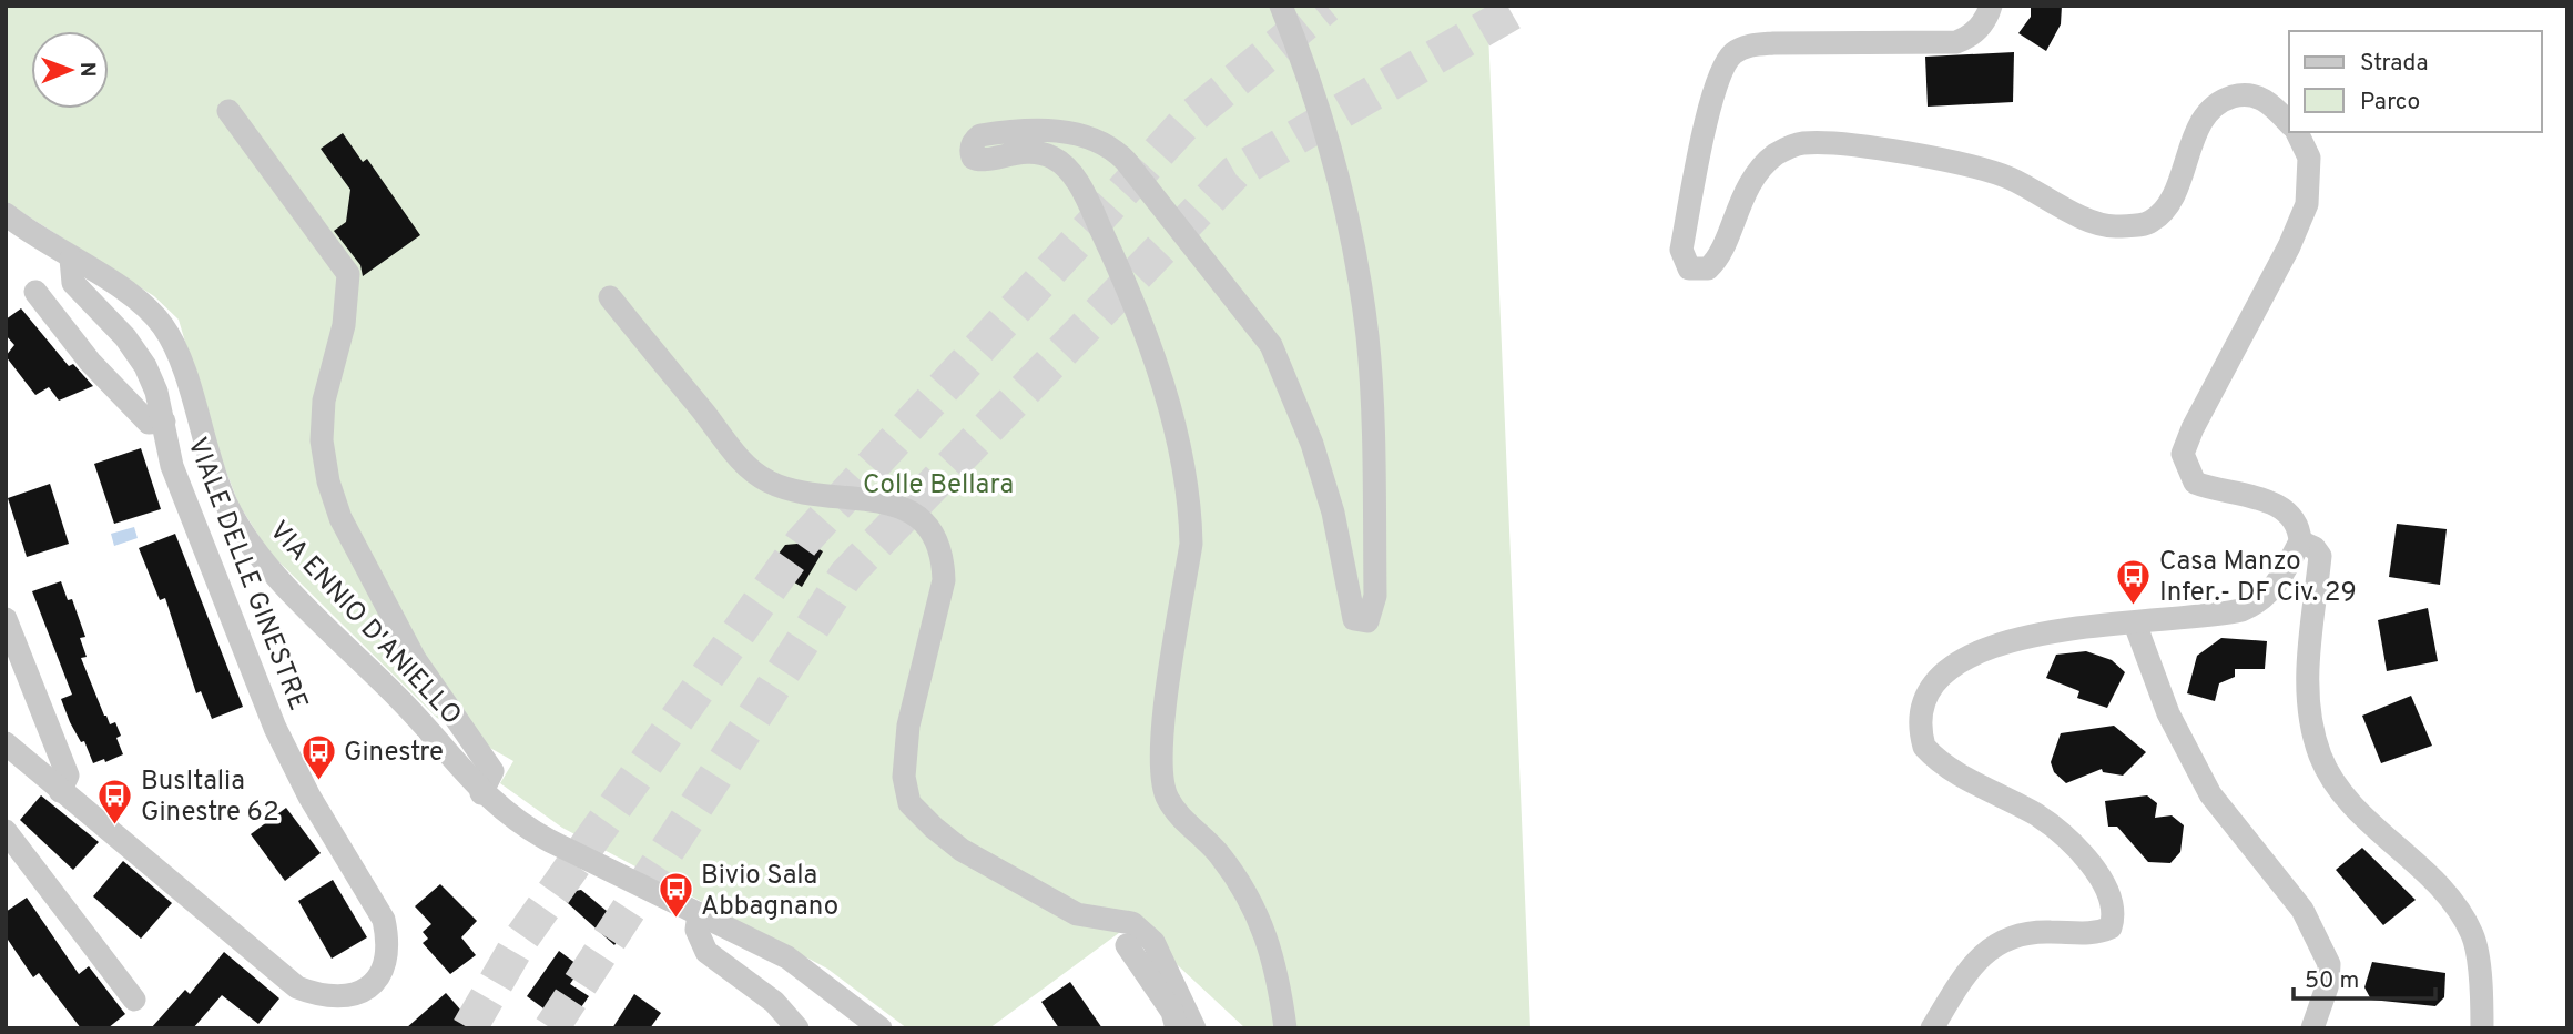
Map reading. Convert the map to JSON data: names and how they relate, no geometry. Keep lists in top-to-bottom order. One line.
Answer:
{"streets":{"street":["VIALE DELLE GINESTRE","VIA ENNIO D'ANIELLO"]},"crossings":[["VIALE DELLE GINESTRE","VIA ENNIO D'ANIELLO"]],"parks":["Colle Bellara"],"places":{"bus stop":["Casa Manzo Infer.- DF Civ. 29","Ginestre","BusItalia Ginestre 62","Bivio Sala Abbagnano"]},"legend":["Strada","Parco"],"scale_bar":"50 m","north":"right"}
